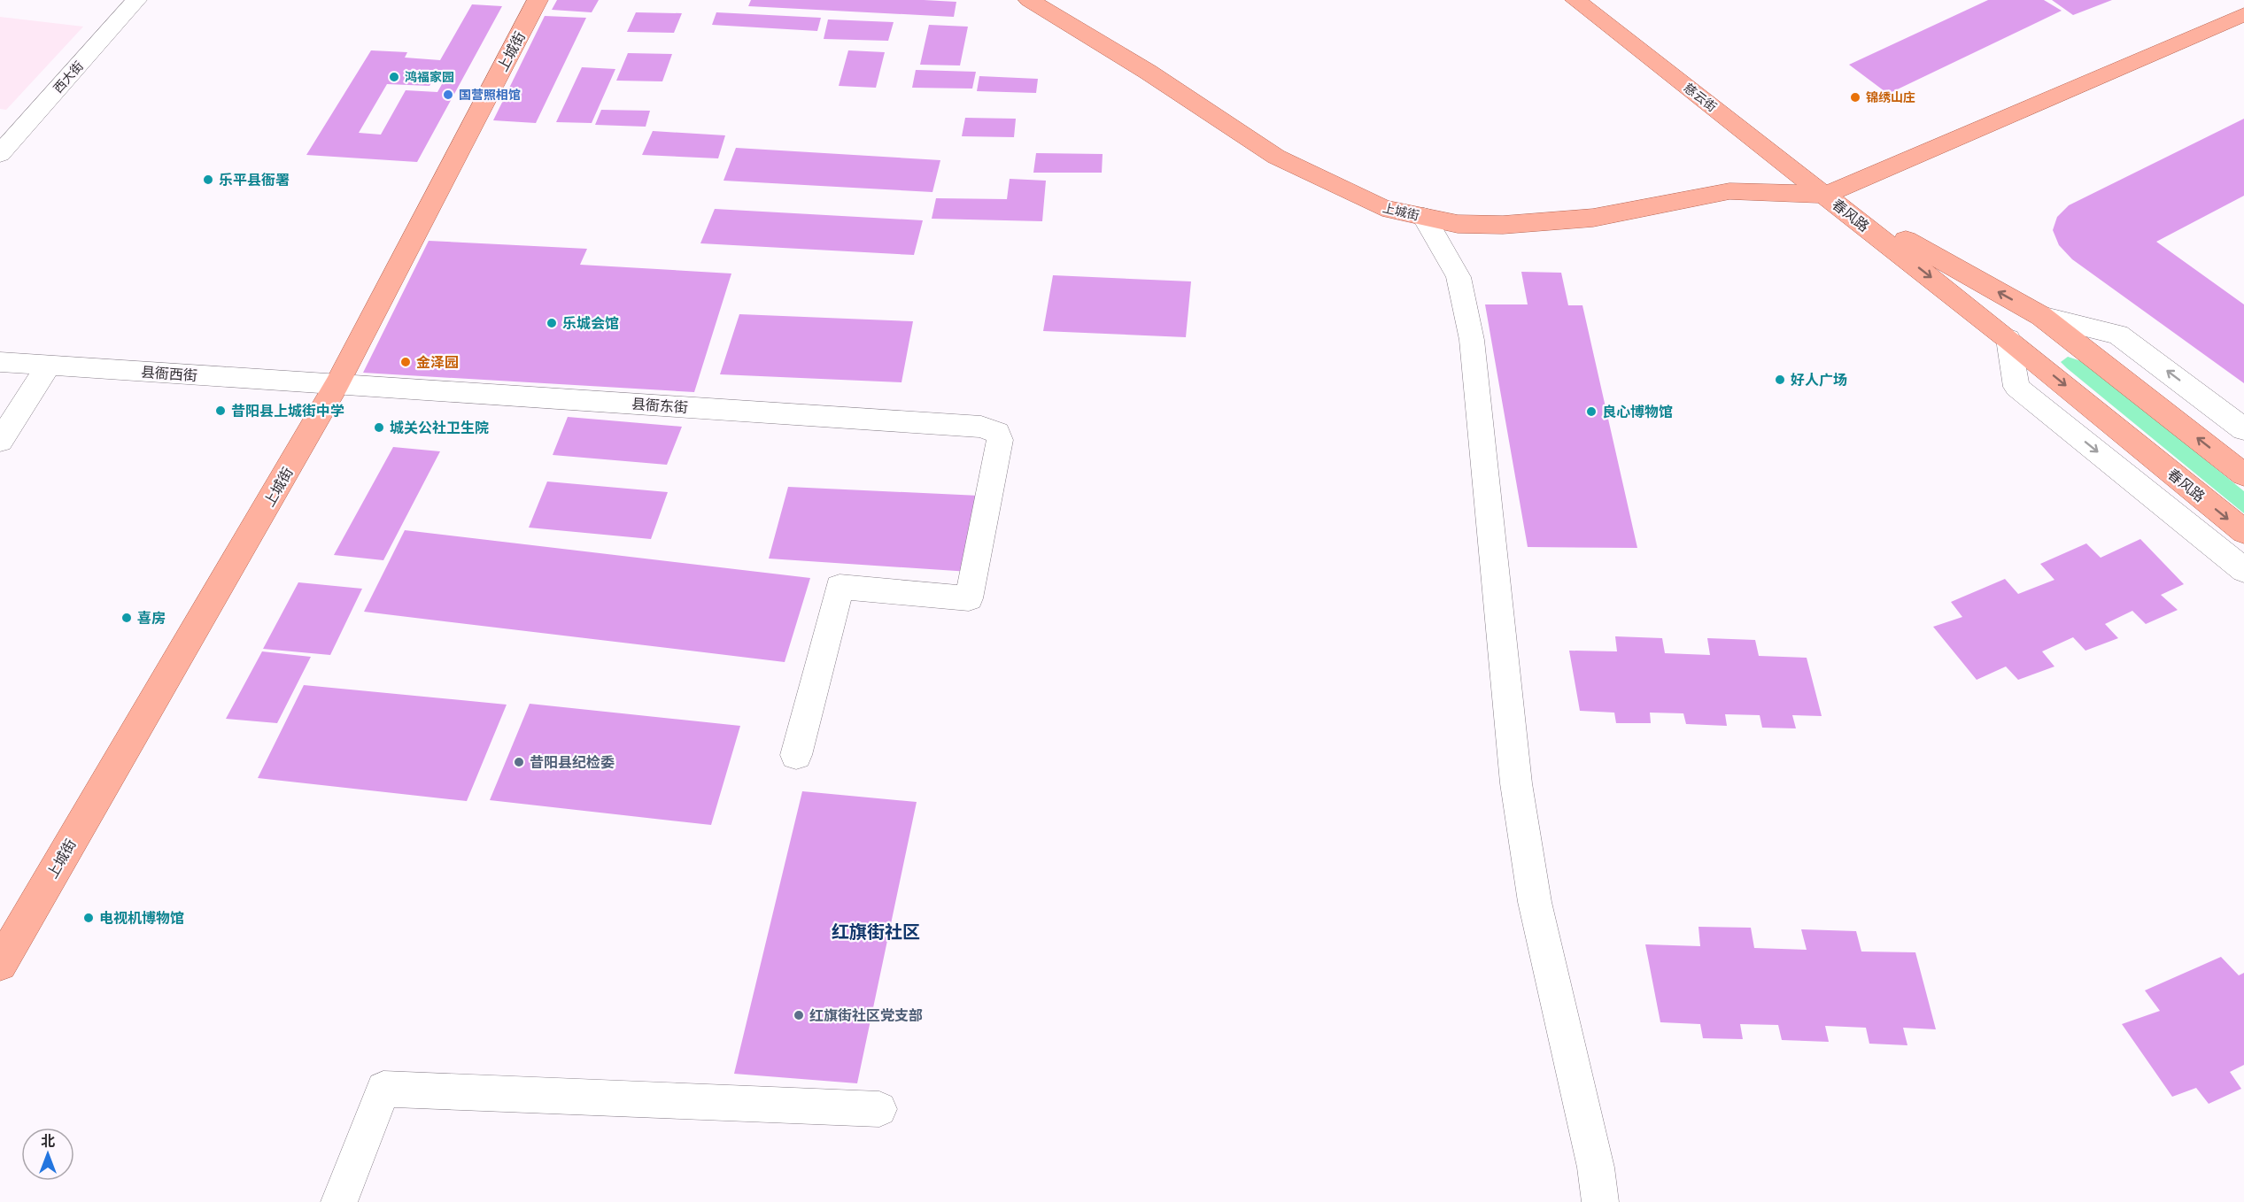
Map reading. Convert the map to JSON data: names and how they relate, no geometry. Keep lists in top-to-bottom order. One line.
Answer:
{"streets":{"main road":["上城街","慈云街","春风路"],"street":["西大街","县衙西街","县衙东街"]},"crossings":[["上城街","慈云街"],["上城街","春风路"],["上城街","县衙西街"],["上城街","县衙东街"],["慈云街","春风路"],["县衙西街","县衙东街"]],"districts":["红旗街社区"],"places":["鸿福家园","国营照相馆","锦绣山庄","乐平县衙署","乐城会馆","金泽园","好人广场","昔阳县上城街中学","良心博物馆","城关公社卫生院","喜房","昔阳县纪检委","电视机博物馆","红旗街社区党支部"],"north":"top"}
